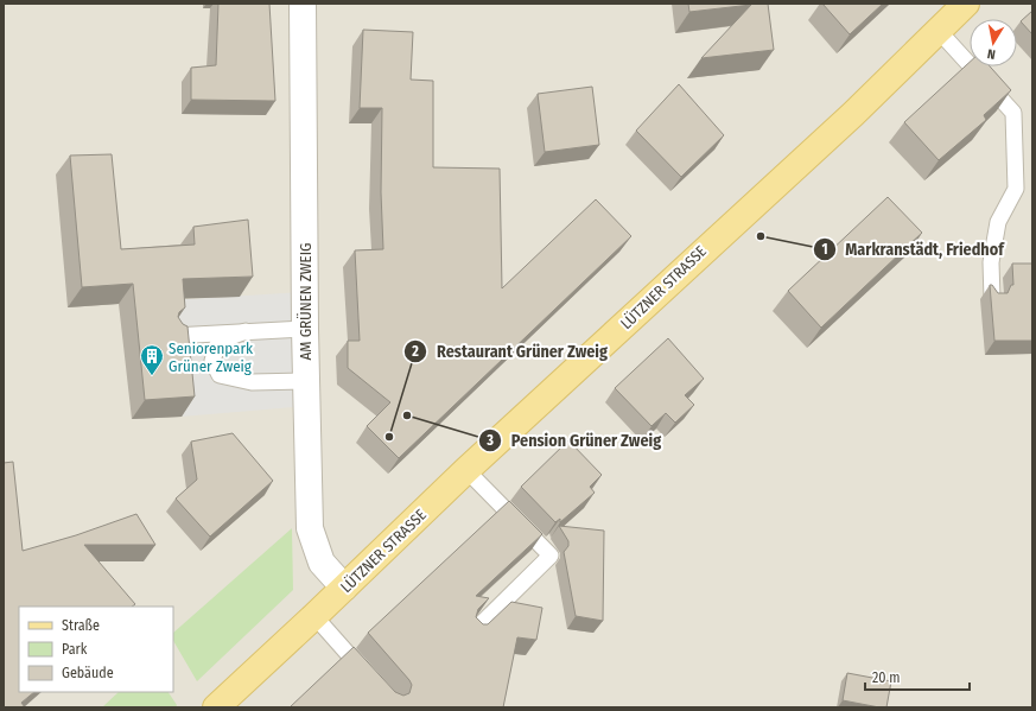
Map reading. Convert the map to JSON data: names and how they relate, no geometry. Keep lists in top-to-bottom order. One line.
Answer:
{"streets":{"main road":["LÜTZNER STRASSE"],"street":["AM GRÜNEN ZWEIG"]},"crossings":[["LÜTZNER STRASSE","AM GRÜNEN ZWEIG"]],"places":{"other":["Markranstädt, Friedhof","Pension Grüner Zweig","Restaurant Grüner Zweig"],"building":["Seniorenpark Grüner Zweig"]},"legend":["Straße","Park","Gebäude"],"scale_bar":"20 m","north":"bottom"}
